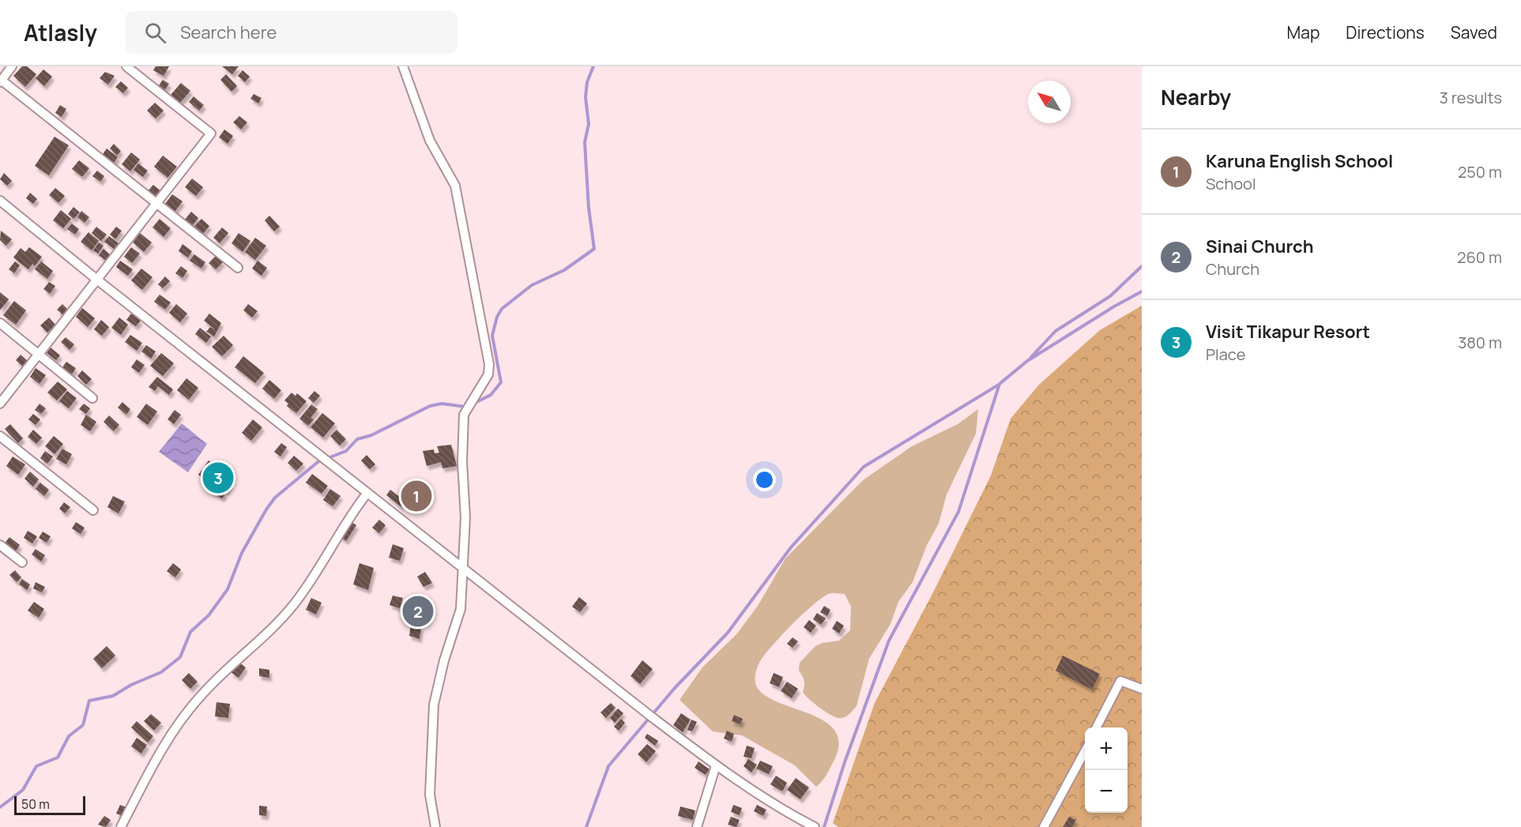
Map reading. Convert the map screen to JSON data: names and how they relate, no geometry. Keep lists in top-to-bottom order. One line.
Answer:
{"scale_bar":"50 m","north":"top left","page":{"header":"Atlasly","search":"Search here","nav":["Map","Directions","Saved"],"heading":["Nearby","3 results"],"list":[{"mark":"1","name":"Karuna English School","note":"School","value":"250 m"},{"mark":"2","name":"Sinai Church","note":"Church","value":"260 m"},{"mark":"3","name":"Visit Tikapur Resort","note":"Place","value":"380 m"}],"pins":["3","1","2"],"map_buttons":["+","−"],"scale":"50 m"}}
